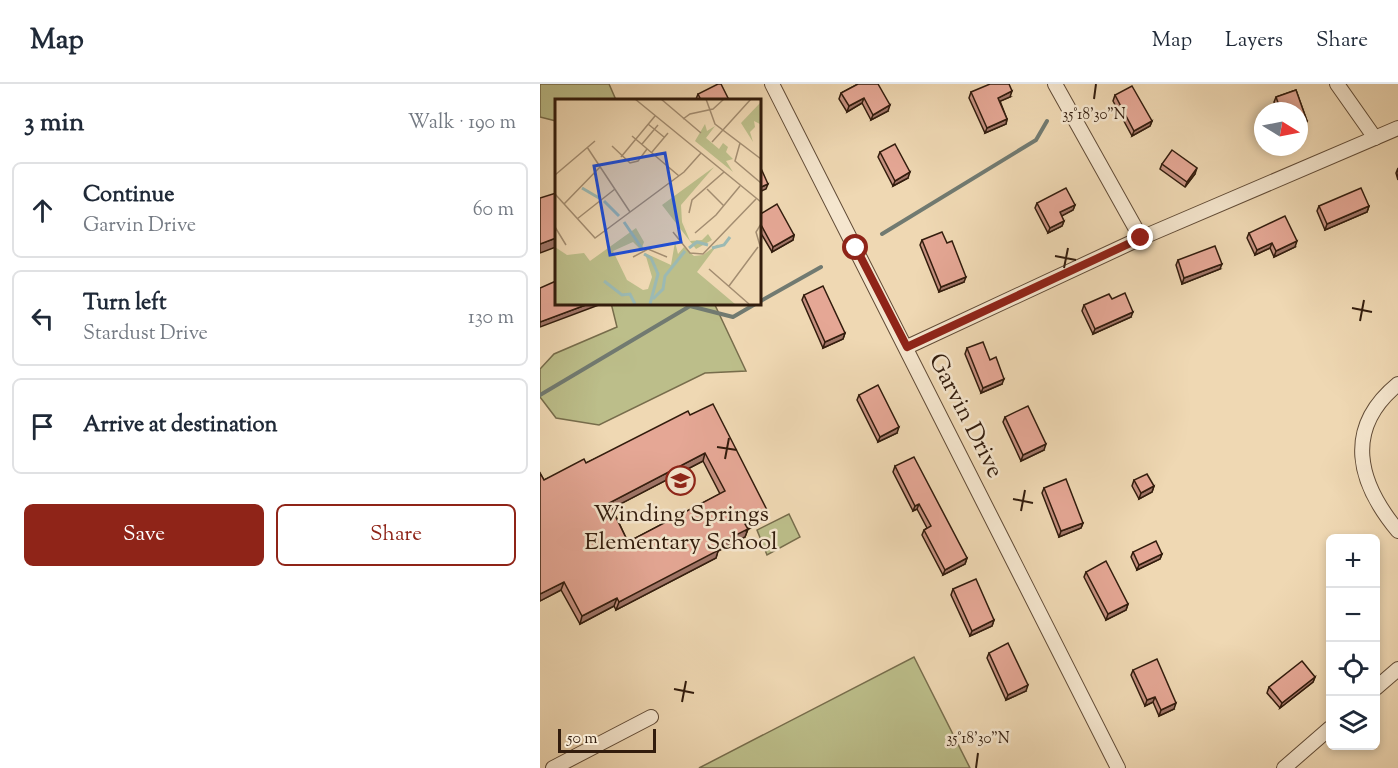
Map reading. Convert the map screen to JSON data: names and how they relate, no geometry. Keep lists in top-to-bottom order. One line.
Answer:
{"streets":{"street":["Garvin Drive"]},"places":{"school or university":["Winding Springs Elementary School"]},"scale_bar":"50 m","north":"right","page":{"header":"Map","nav":["Map","Layers","Share"],"heading":["3 min","Walk · 190 m"],"list":[["Continue","Garvin Drive","60 m"],["Turn left","Stardust Drive","130 m"],"Arrive at destination"],"buttons":["Save","Share"],"map_buttons":["+","−"],"scale":"50 m"},"coordinates":["35°18'30\"N"]}
